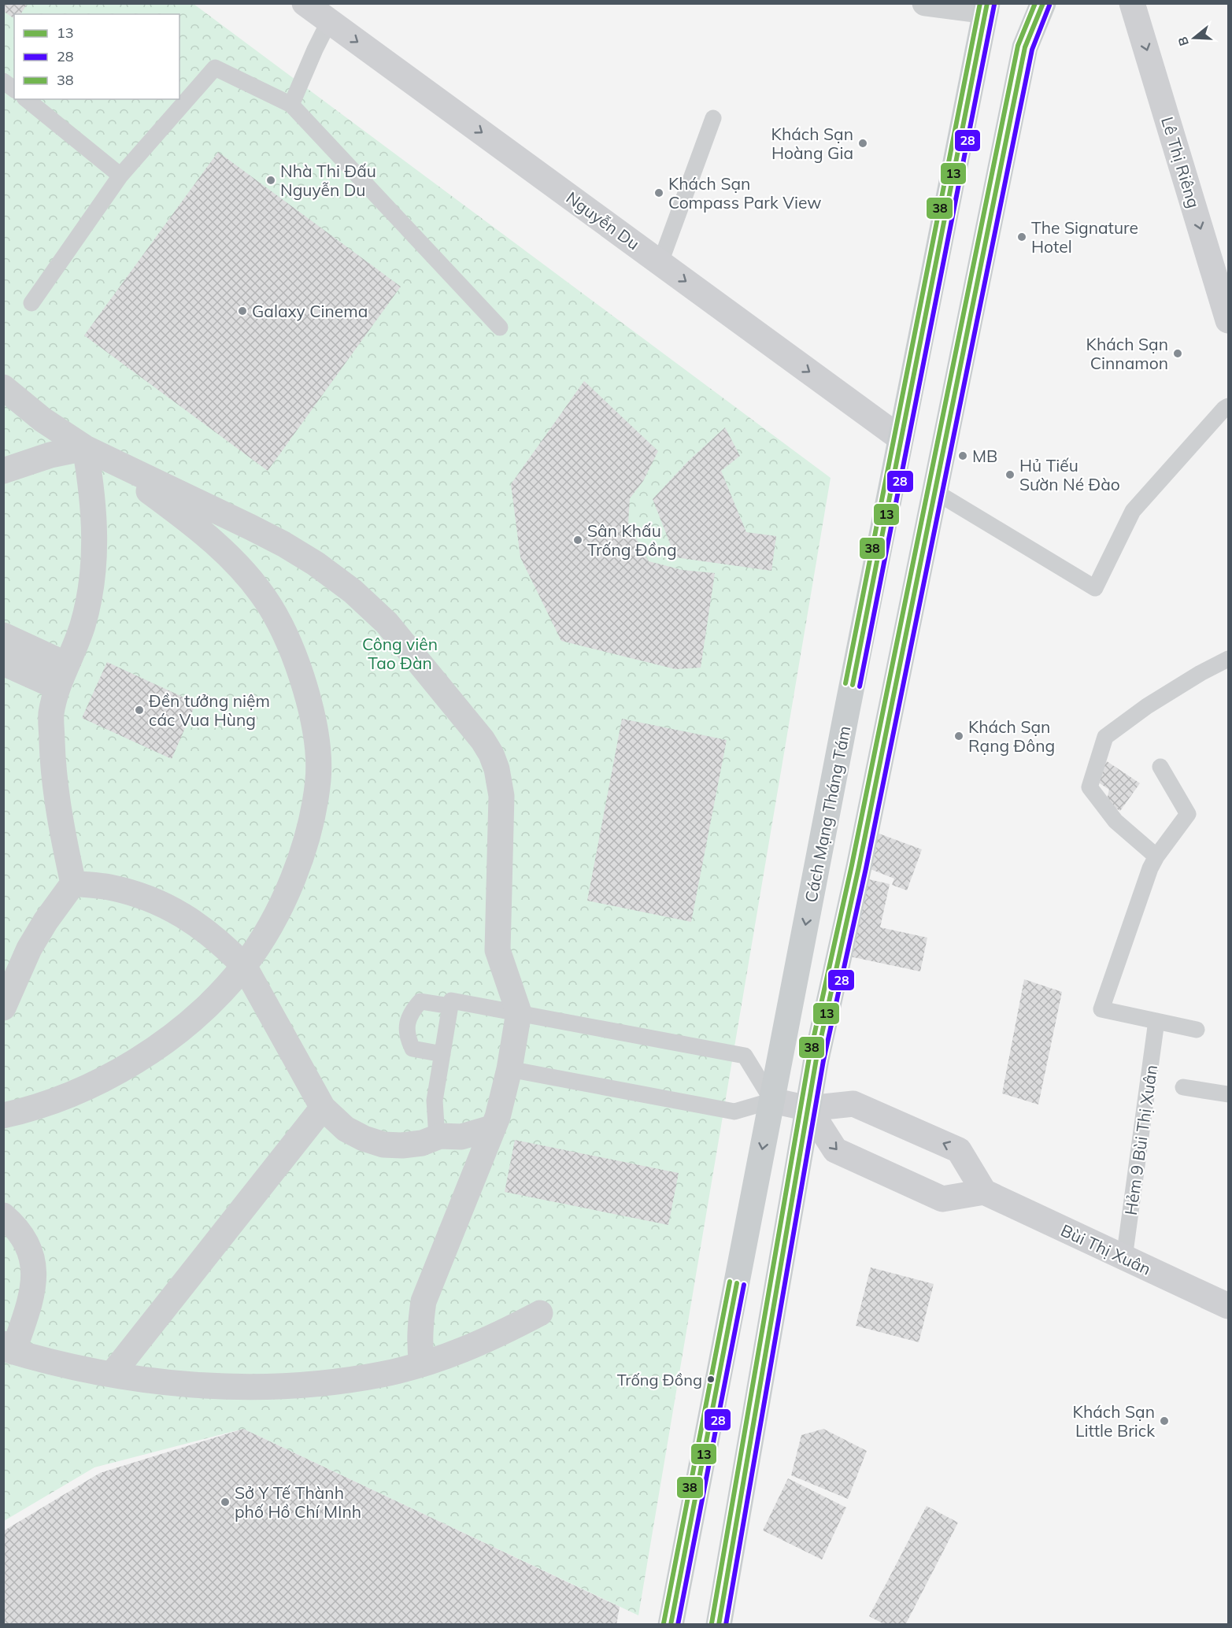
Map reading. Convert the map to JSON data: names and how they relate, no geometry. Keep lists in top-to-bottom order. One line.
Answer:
{"streets":{"main road":["Cách Mạng Tháng Tám"],"street":["Lê Thị Riêng","Nguyễn Du","Bùi Thị Xuân"],"lane":["Hẻm 9 Bùi Thị Xuân"]},"crossings":[["Nguyễn Du","Cách Mạng Tháng Tám"],["Hẻm 9 Bùi Thị Xuân","Bùi Thị Xuân"]],"one_way":["Lê Thị Riêng","Nguyễn Du"],"parks":["Công viên Tao Đàn"],"places":["Khách Sạn Hoàng Gia","Nhà Thi Đấu Nguyễn Du","Khách Sạn Compass Park View","The Signature Hotel","Galaxy Cinema","Khách Sạn Cinnamon","MB","Hủ Tiếu Sườn Né Đào","Sân Khấu Trống Đồng","Đền tưởng niệm các Vua Hùng","Khách Sạn Rạng Đông","Trống Đồng","Khách Sạn Little Brick","Sở Y Tế Thành phố Hồ Chí MInh"],"lines":["transit line 13","transit line 38","transit line 28"],"legend":["13","28","38"],"north":"left"}
